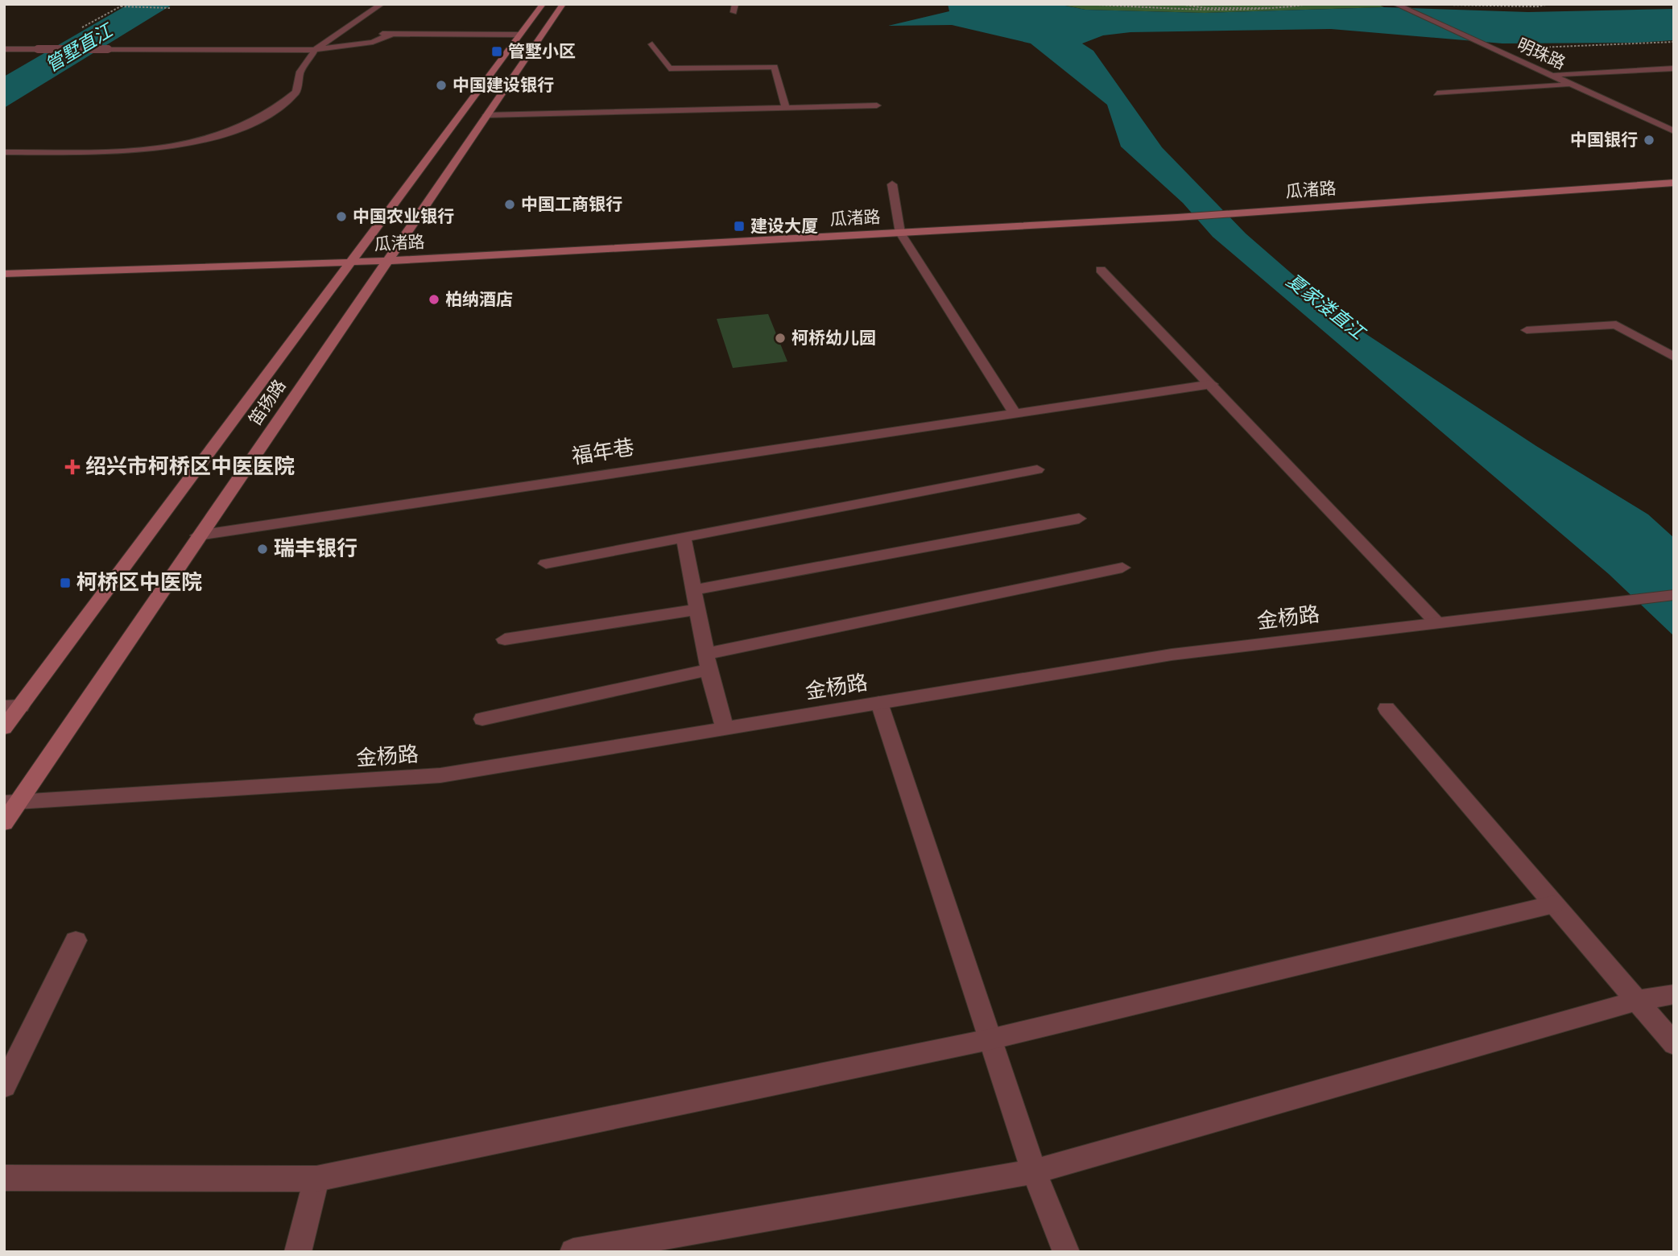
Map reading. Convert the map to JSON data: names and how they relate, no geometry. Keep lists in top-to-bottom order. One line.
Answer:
{"streets":{"street":["明珠路","瓜渚路","笛扬路","福年巷","金杨路"]},"crossings":[["瓜渚路","笛扬路"],["笛扬路","福年巷"],["笛扬路","金杨路"]],"water":["管墅直江","夏家溇直江"],"places":{"transit":["管墅小区","建设大厦","柯桥区中医院"],"other":["中国建设银行","中国银行","中国工商银行","中国农业银行","柏纳酒店","柯桥幼儿园","瑞丰银行"],"health":["绍兴市柯桥区中医医院"]}}
